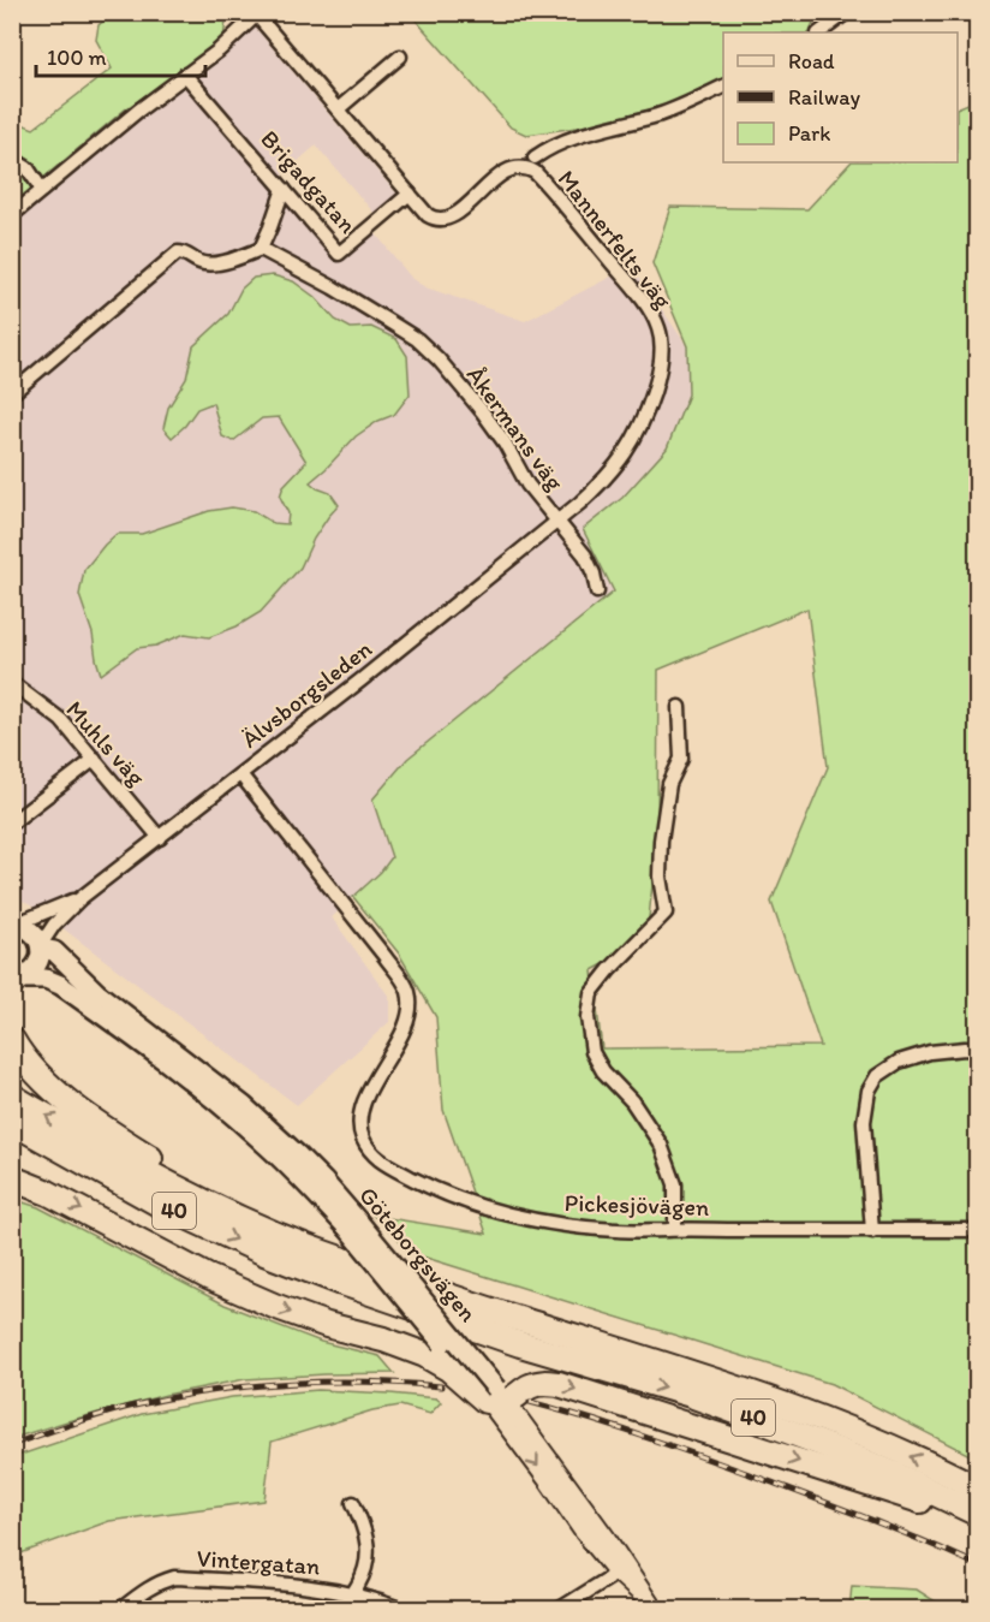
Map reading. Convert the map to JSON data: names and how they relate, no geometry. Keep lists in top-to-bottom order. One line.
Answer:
{"streets":{"highway":["40"],"main road":["Göteborgsvägen"],"street":["Brigadgatan","Mannerfelts väg","Åkermans väg","Älvsborgsleden","Muhls väg","Pickesjövägen","Vintergatan"]},"crossings":[["Brigadgatan","Mannerfelts väg"],["Mannerfelts väg","Åkermans väg"],["Mannerfelts väg","Älvsborgsleden"],["Åkermans väg","Älvsborgsleden"],["Älvsborgsleden","Muhls väg"],["Älvsborgsleden","Pickesjövägen"],["Älvsborgsleden","Göteborgsvägen"]],"legend":["Road","Railway","Park"],"scale_bar":"100 m"}
